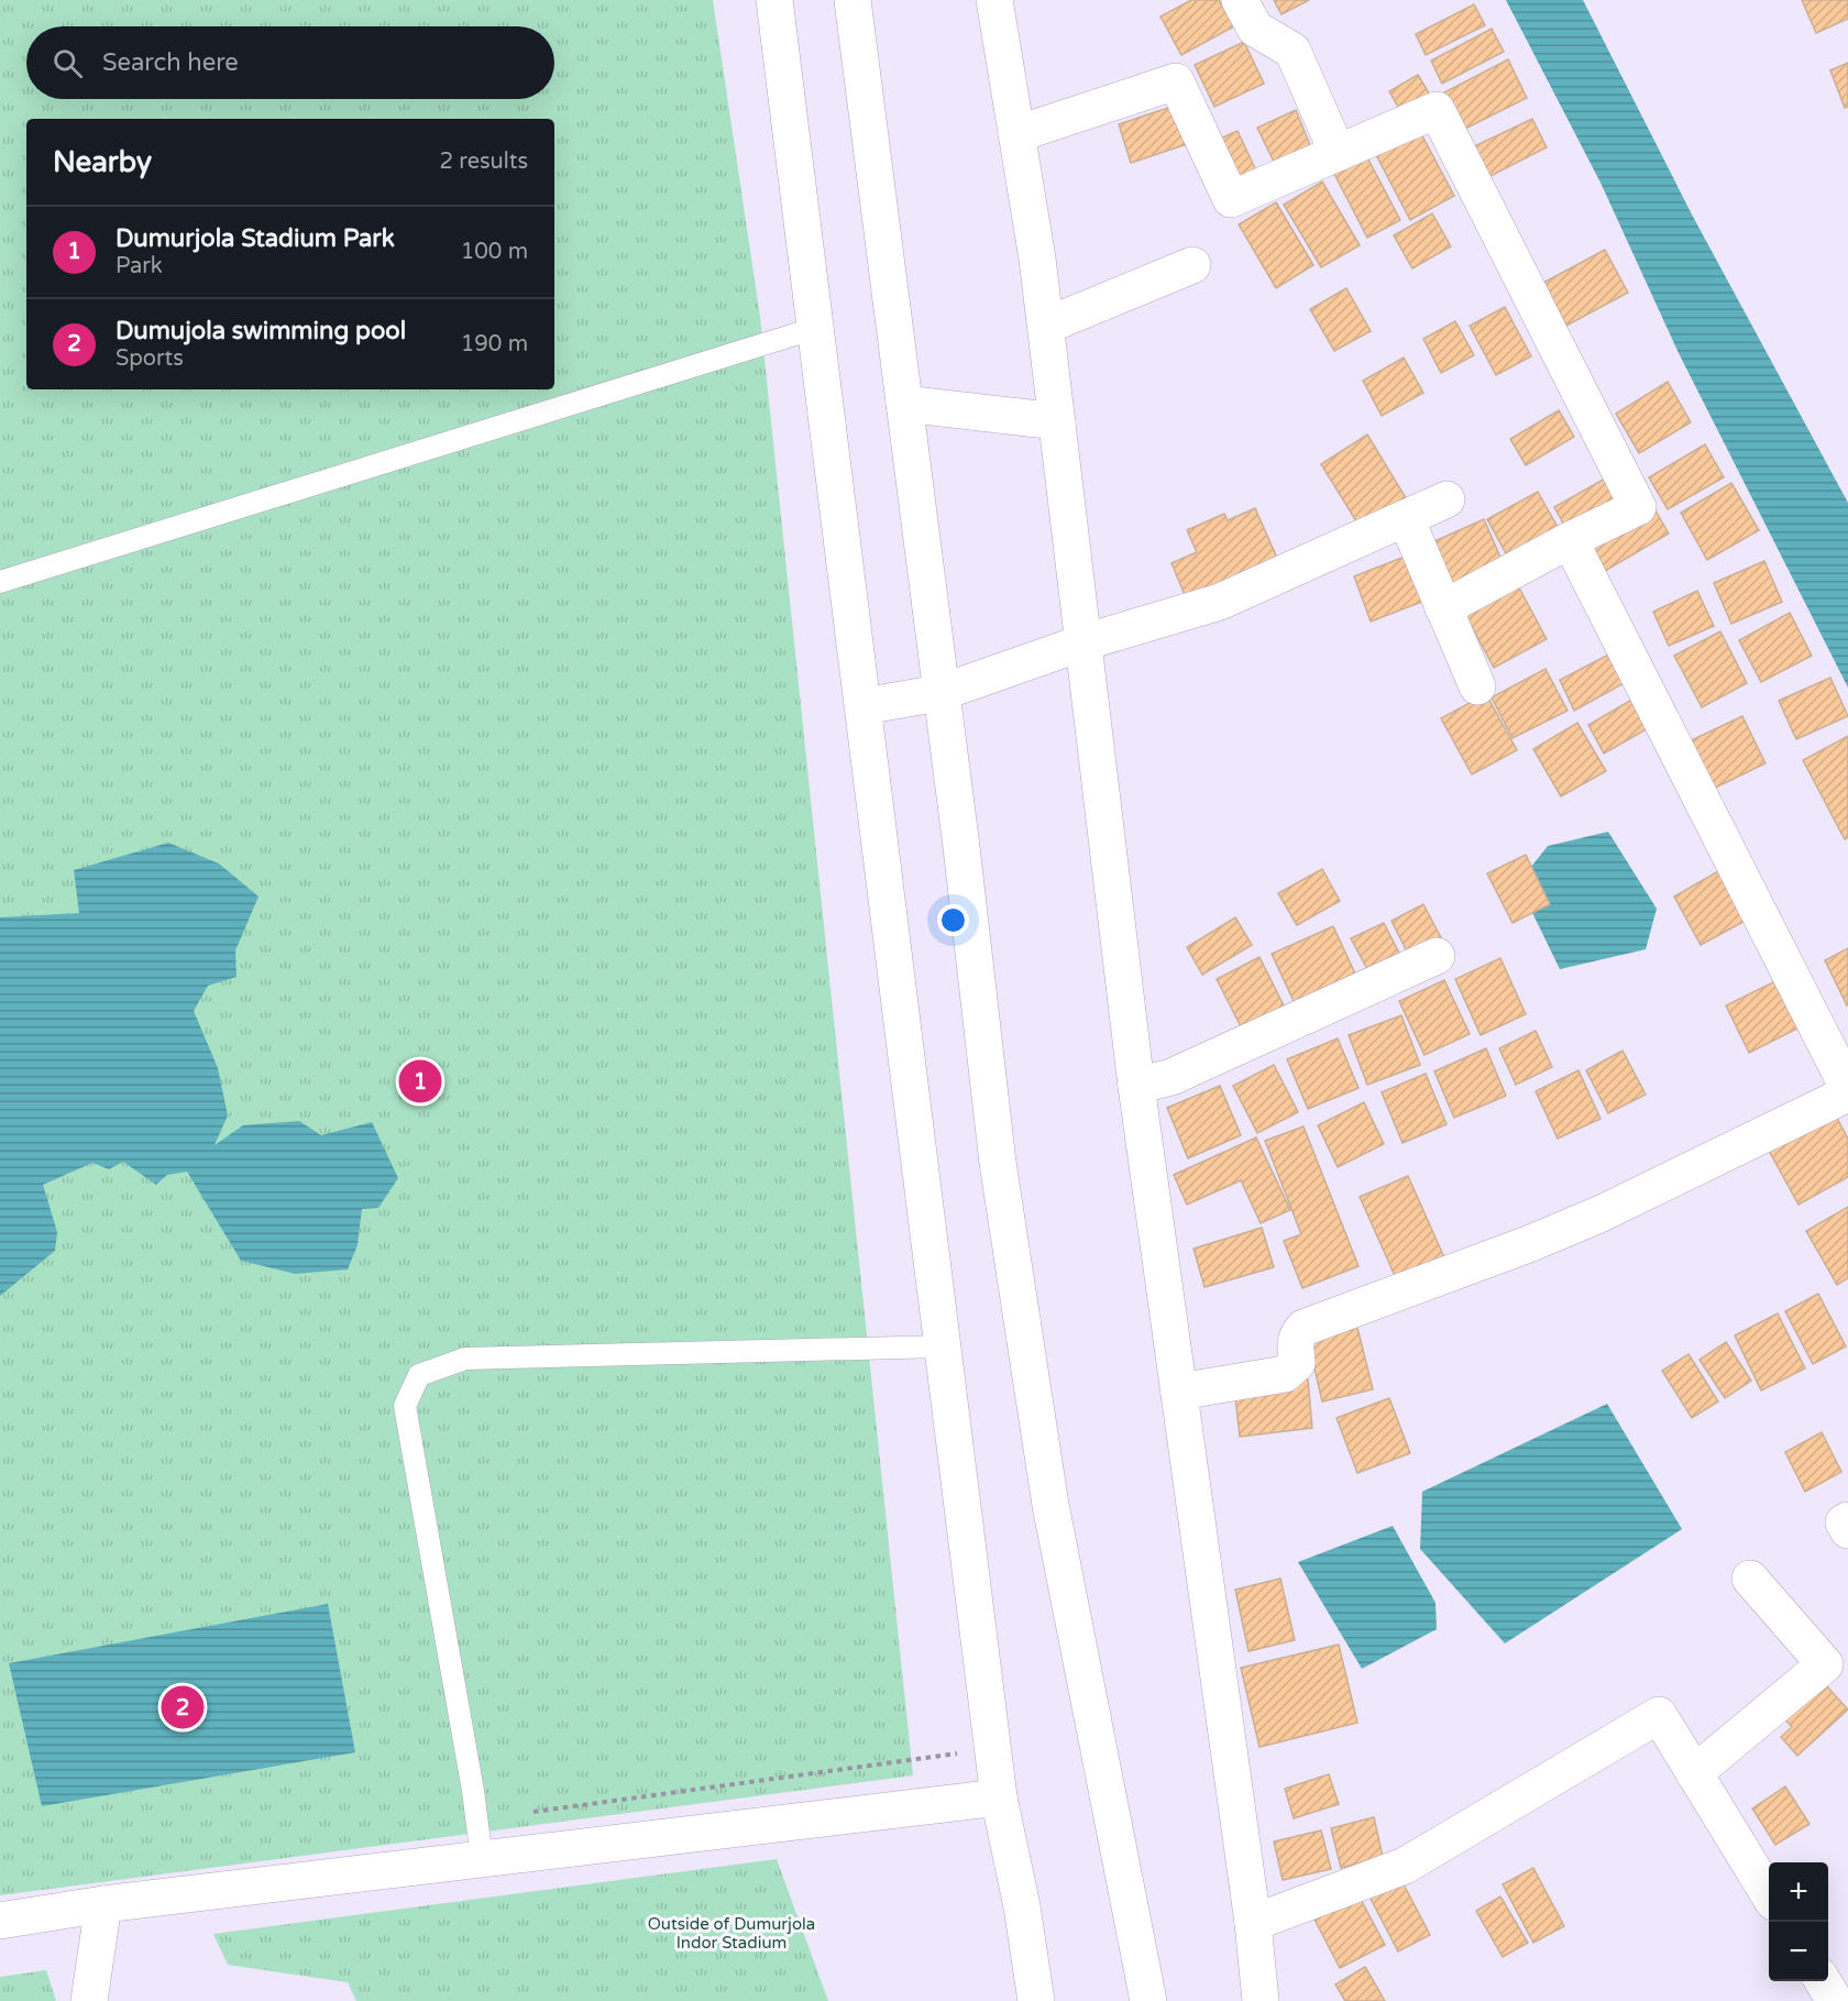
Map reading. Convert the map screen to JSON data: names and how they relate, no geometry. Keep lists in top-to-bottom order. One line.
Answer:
{"parks":["Outside of Dumurjola Indor Stadium"],"page":{"search":"Search here","heading":["Nearby","2 results"],"list":[{"mark":"1","name":"Dumurjola Stadium Park","note":"Park","value":"100 m"},{"mark":"2","name":"Dumujola swimming pool","note":"Sports","value":"190 m"}],"pins":["1","2"],"map_buttons":["+","−"]}}
